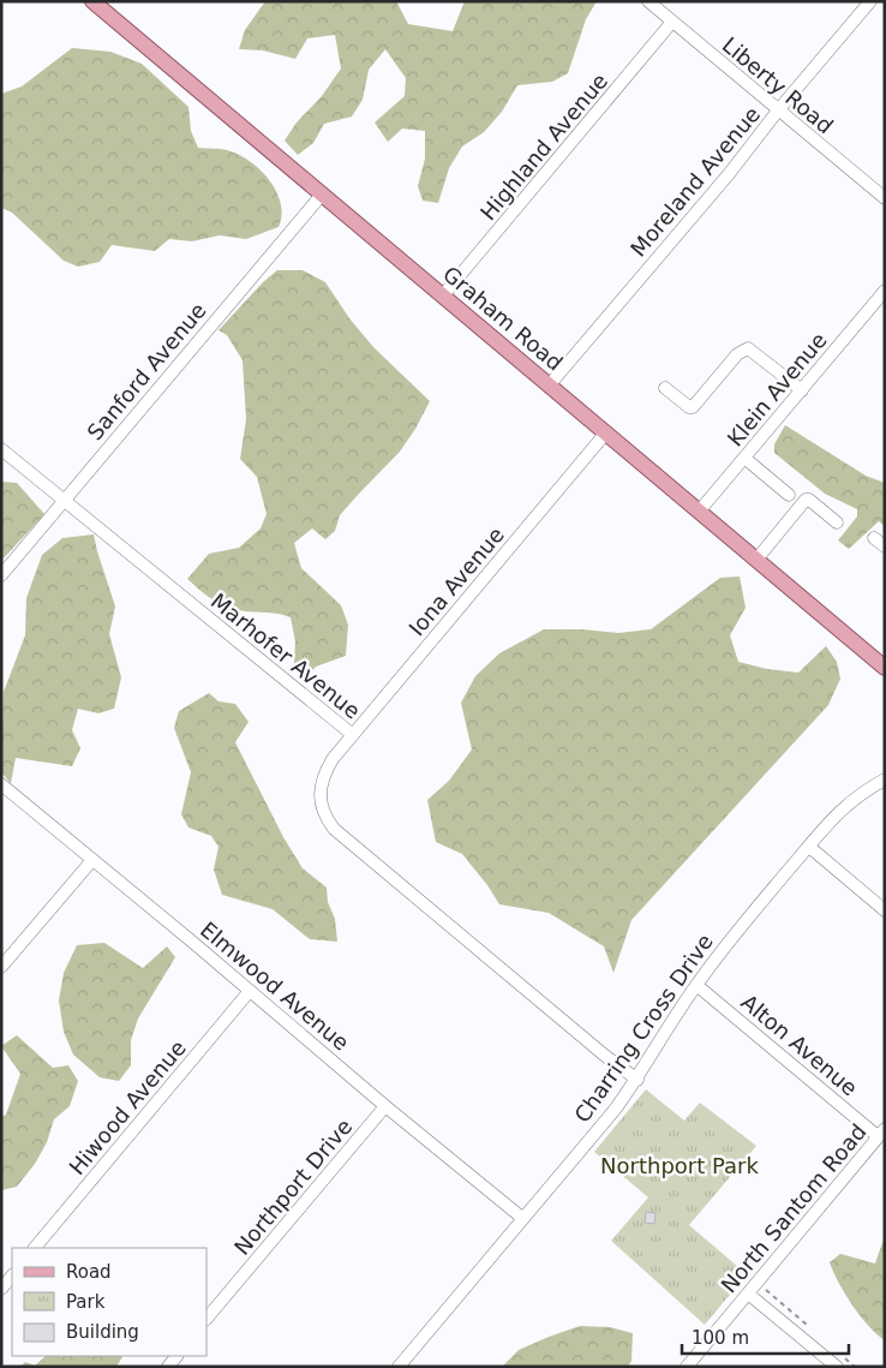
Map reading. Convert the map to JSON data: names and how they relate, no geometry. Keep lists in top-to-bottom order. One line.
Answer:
{"streets":{"main road":["Graham Road"],"street":["Liberty Road","Highland Avenue","Moreland Avenue","Sanford Avenue","Klein Avenue","Iona Avenue","Marhofer Avenue","Elmwood Avenue","Charring Cross Drive","Alton Avenue","Hiwood Avenue","Northport Drive","North Santom Road"]},"crossings":[["Liberty Road","Highland Avenue"],["Liberty Road","Moreland Avenue"],["Highland Avenue","Graham Road"],["Moreland Avenue","Graham Road"],["Graham Road","Sanford Avenue"],["Graham Road","Klein Avenue"],["Graham Road","Iona Avenue"],["Sanford Avenue","Marhofer Avenue"],["Iona Avenue","Marhofer Avenue"],["Marhofer Avenue","Charring Cross Drive"],["Elmwood Avenue","Charring Cross Drive"],["Elmwood Avenue","Hiwood Avenue"],["Elmwood Avenue","Northport Drive"],["Charring Cross Drive","Alton Avenue"],["Alton Avenue","North Santom Road"]],"parks":["Northport Park"],"legend":["Road","Park","Building"],"scale_bar":"100 m"}
